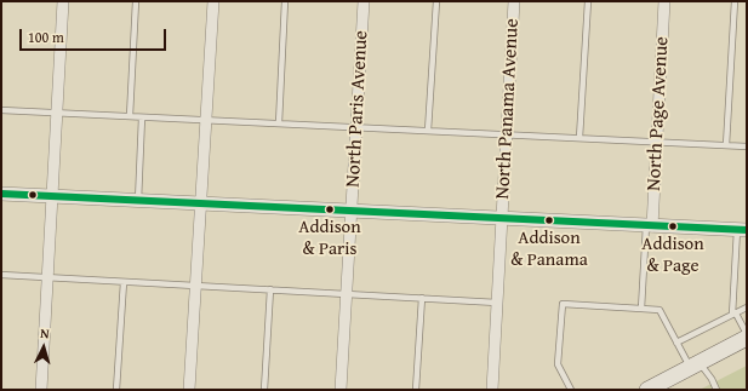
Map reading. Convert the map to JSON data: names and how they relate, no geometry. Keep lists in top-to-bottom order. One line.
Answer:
{"streets":{"street":["North Paris Avenue","North Panama Avenue","North Page Avenue"]},"places":["Addison & Paris","Addison & Panama","Addison & Page"],"scale_bar":"100 m","north":"top"}
